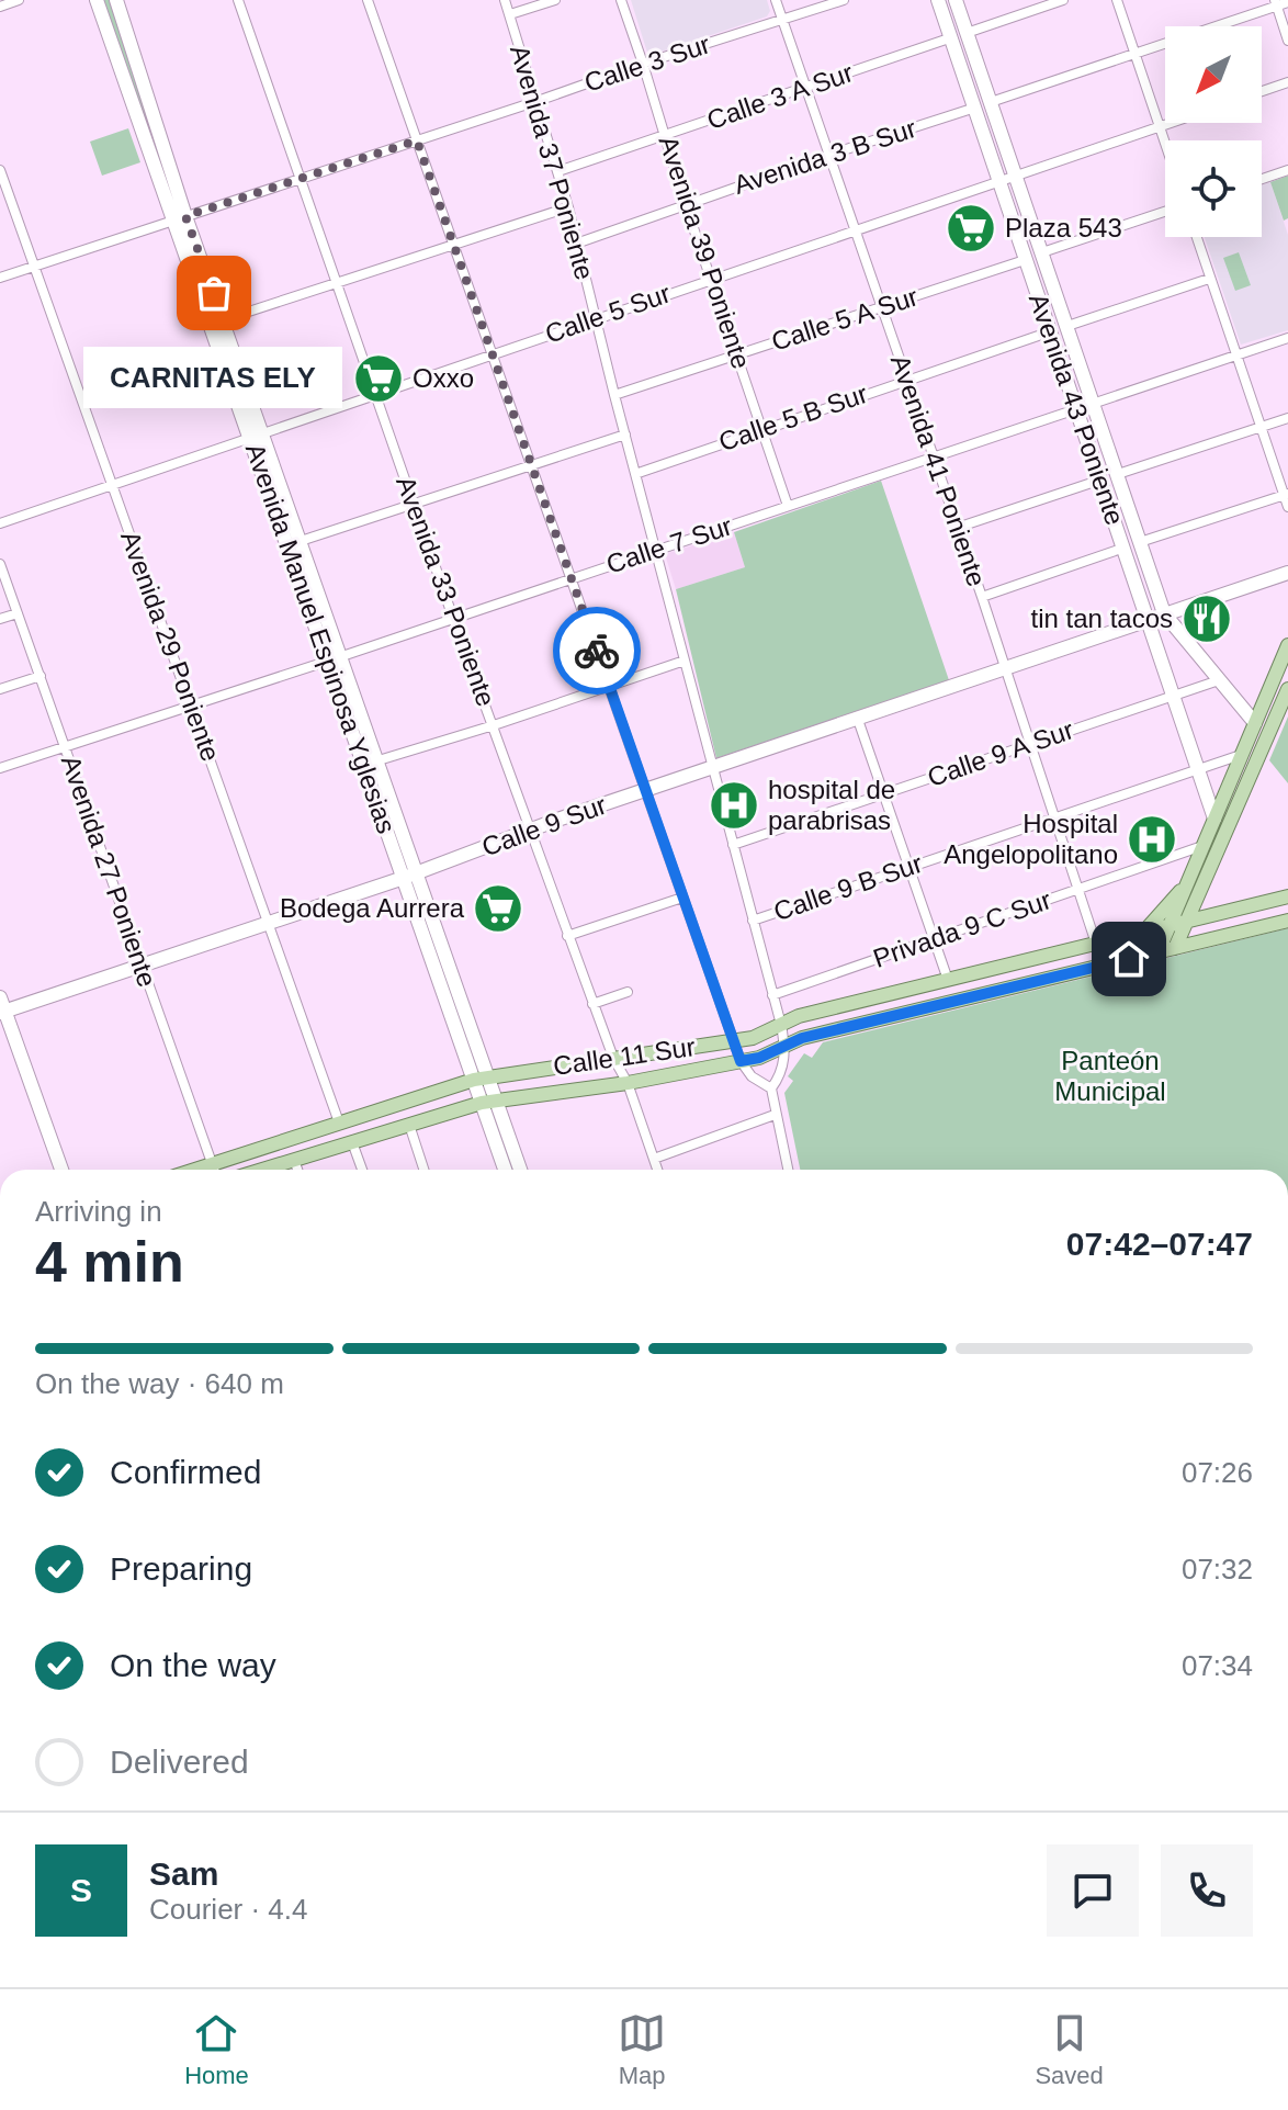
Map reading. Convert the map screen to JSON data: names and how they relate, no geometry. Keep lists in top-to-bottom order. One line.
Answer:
{"streets":{"main road":["Avenida 43 Poniente","Avenida Manuel Espinosa Yglesias","Calle 9 Sur","Calle 11 Sur"],"street":["Calle 3 Sur","Calle 3 A Sur","Avenida 3 B Sur","Avenida 37 Poniente","Avenida 39 Poniente","Calle 5 Sur","Calle 5 A Sur","Calle 5 B Sur","Avenida 41 Poniente","Calle 7 Sur","Avenida 33 Poniente","Avenida 29 Poniente","Calle 9 A Sur","Avenida 27 Poniente","Calle 9 B Sur","Privada 9 C Sur"]},"crossings":[["Calle 3 Sur","Avenida 37 Poniente"],["Calle 3 Sur","Avenida 39 Poniente"],["Calle 3 Sur","Avenida 41 Poniente"],["Calle 3 Sur","Avenida 33 Poniente"],["Calle 3 Sur","Avenida Manuel Espinosa Yglesias"],["Calle 3 Sur","Avenida 29 Poniente"],["Calle 3 A Sur","Avenida 37 Poniente"],["Calle 3 A Sur","Avenida 39 Poniente"],["Calle 3 A Sur","Avenida 43 Poniente"],["Calle 3 A Sur","Avenida 41 Poniente"],["Avenida 3 B Sur","Avenida 37 Poniente"],["Avenida 3 B Sur","Avenida 39 Poniente"],["Avenida 3 B Sur","Avenida 43 Poniente"],["Avenida 3 B Sur","Avenida 41 Poniente"],["Avenida 37 Poniente","Calle 5 Sur"],["Avenida 37 Poniente","Calle 5 A Sur"],["Avenida 37 Poniente","Calle 5 B Sur"],["Avenida 37 Poniente","Calle 7 Sur"],["Avenida 37 Poniente","Calle 9 A Sur"],["Avenida 37 Poniente","Calle 9 Sur"],["Avenida 37 Poniente","Calle 9 B Sur"],["Avenida 37 Poniente","Privada 9 C Sur"],["Avenida 37 Poniente","Calle 11 Sur"],["Avenida 39 Poniente","Calle 5 Sur"],["Avenida 39 Poniente","Calle 5 A Sur"],["Avenida 39 Poniente","Calle 5 B Sur"],["Avenida 39 Poniente","Calle 7 Sur"],["Calle 5 Sur","Avenida 43 Poniente"],["Calle 5 Sur","Avenida 41 Poniente"],["Calle 5 Sur","Avenida 33 Poniente"],["Calle 5 Sur","Avenida Manuel Espinosa Yglesias"],["Calle 5 Sur","Avenida 29 Poniente"],["Calle 5 A Sur","Avenida 43 Poniente"],["Calle 5 A Sur","Avenida 41 Poniente"],["Avenida 43 Poniente","Calle 5 B Sur"],["Avenida 43 Poniente","Calle 7 Sur"],["Avenida 43 Poniente","Calle 9 A Sur"],["Avenida 43 Poniente","Calle 9 Sur"],["Avenida 43 Poniente","Calle 9 B Sur"],["Calle 5 B Sur","Avenida 41 Poniente"],["Avenida 41 Poniente","Calle 7 Sur"],["Avenida 41 Poniente","Calle 9 A Sur"],["Avenida 41 Poniente","Calle 9 Sur"],["Avenida 41 Poniente","Calle 9 B Sur"],["Avenida 41 Poniente","Privada 9 C Sur"],["Avenida 41 Poniente","Calle 11 Sur"],["Calle 7 Sur","Avenida 33 Poniente"],["Calle 7 Sur","Avenida Manuel Espinosa Yglesias"],["Calle 7 Sur","Avenida 29 Poniente"],["Calle 7 Sur","Avenida 27 Poniente"],["Avenida 33 Poniente","Calle 9 Sur"],["Avenida 33 Poniente","Calle 11 Sur"],["Avenida Manuel Espinosa Yglesias","Calle 9 Sur"],["Avenida Manuel Espinosa Yglesias","Calle 11 Sur"],["Avenida 29 Poniente","Calle 9 Sur"],["Avenida 29 Poniente","Calle 11 Sur"],["Calle 9 Sur","Avenida 27 Poniente"],["Avenida 27 Poniente","Calle 11 Sur"]],"parks":["Panteón Municipal"],"places":{"supermarket":["Plaza 543","Oxxo","Bodega Aurrera"],"other":["CARNITAS ELY"],"restaurant":["tin tan tacos"],"hospital":["hospital de parabrisas","Hospital Angelopolitano"]},"north":"bottom left","page":{"bubble":"CARNITAS ELY","heading":["4 min","Arriving in","07:42–07:47"],"panel":["Sam","Courier · 4.4"],"bar":"On the way · 640 m","list":[["Confirmed","07:26"],["Preparing","07:32"],["On the way","07:34"],"Delivered"],"round":"S","tabs":["Home","Map","Saved"]}}
